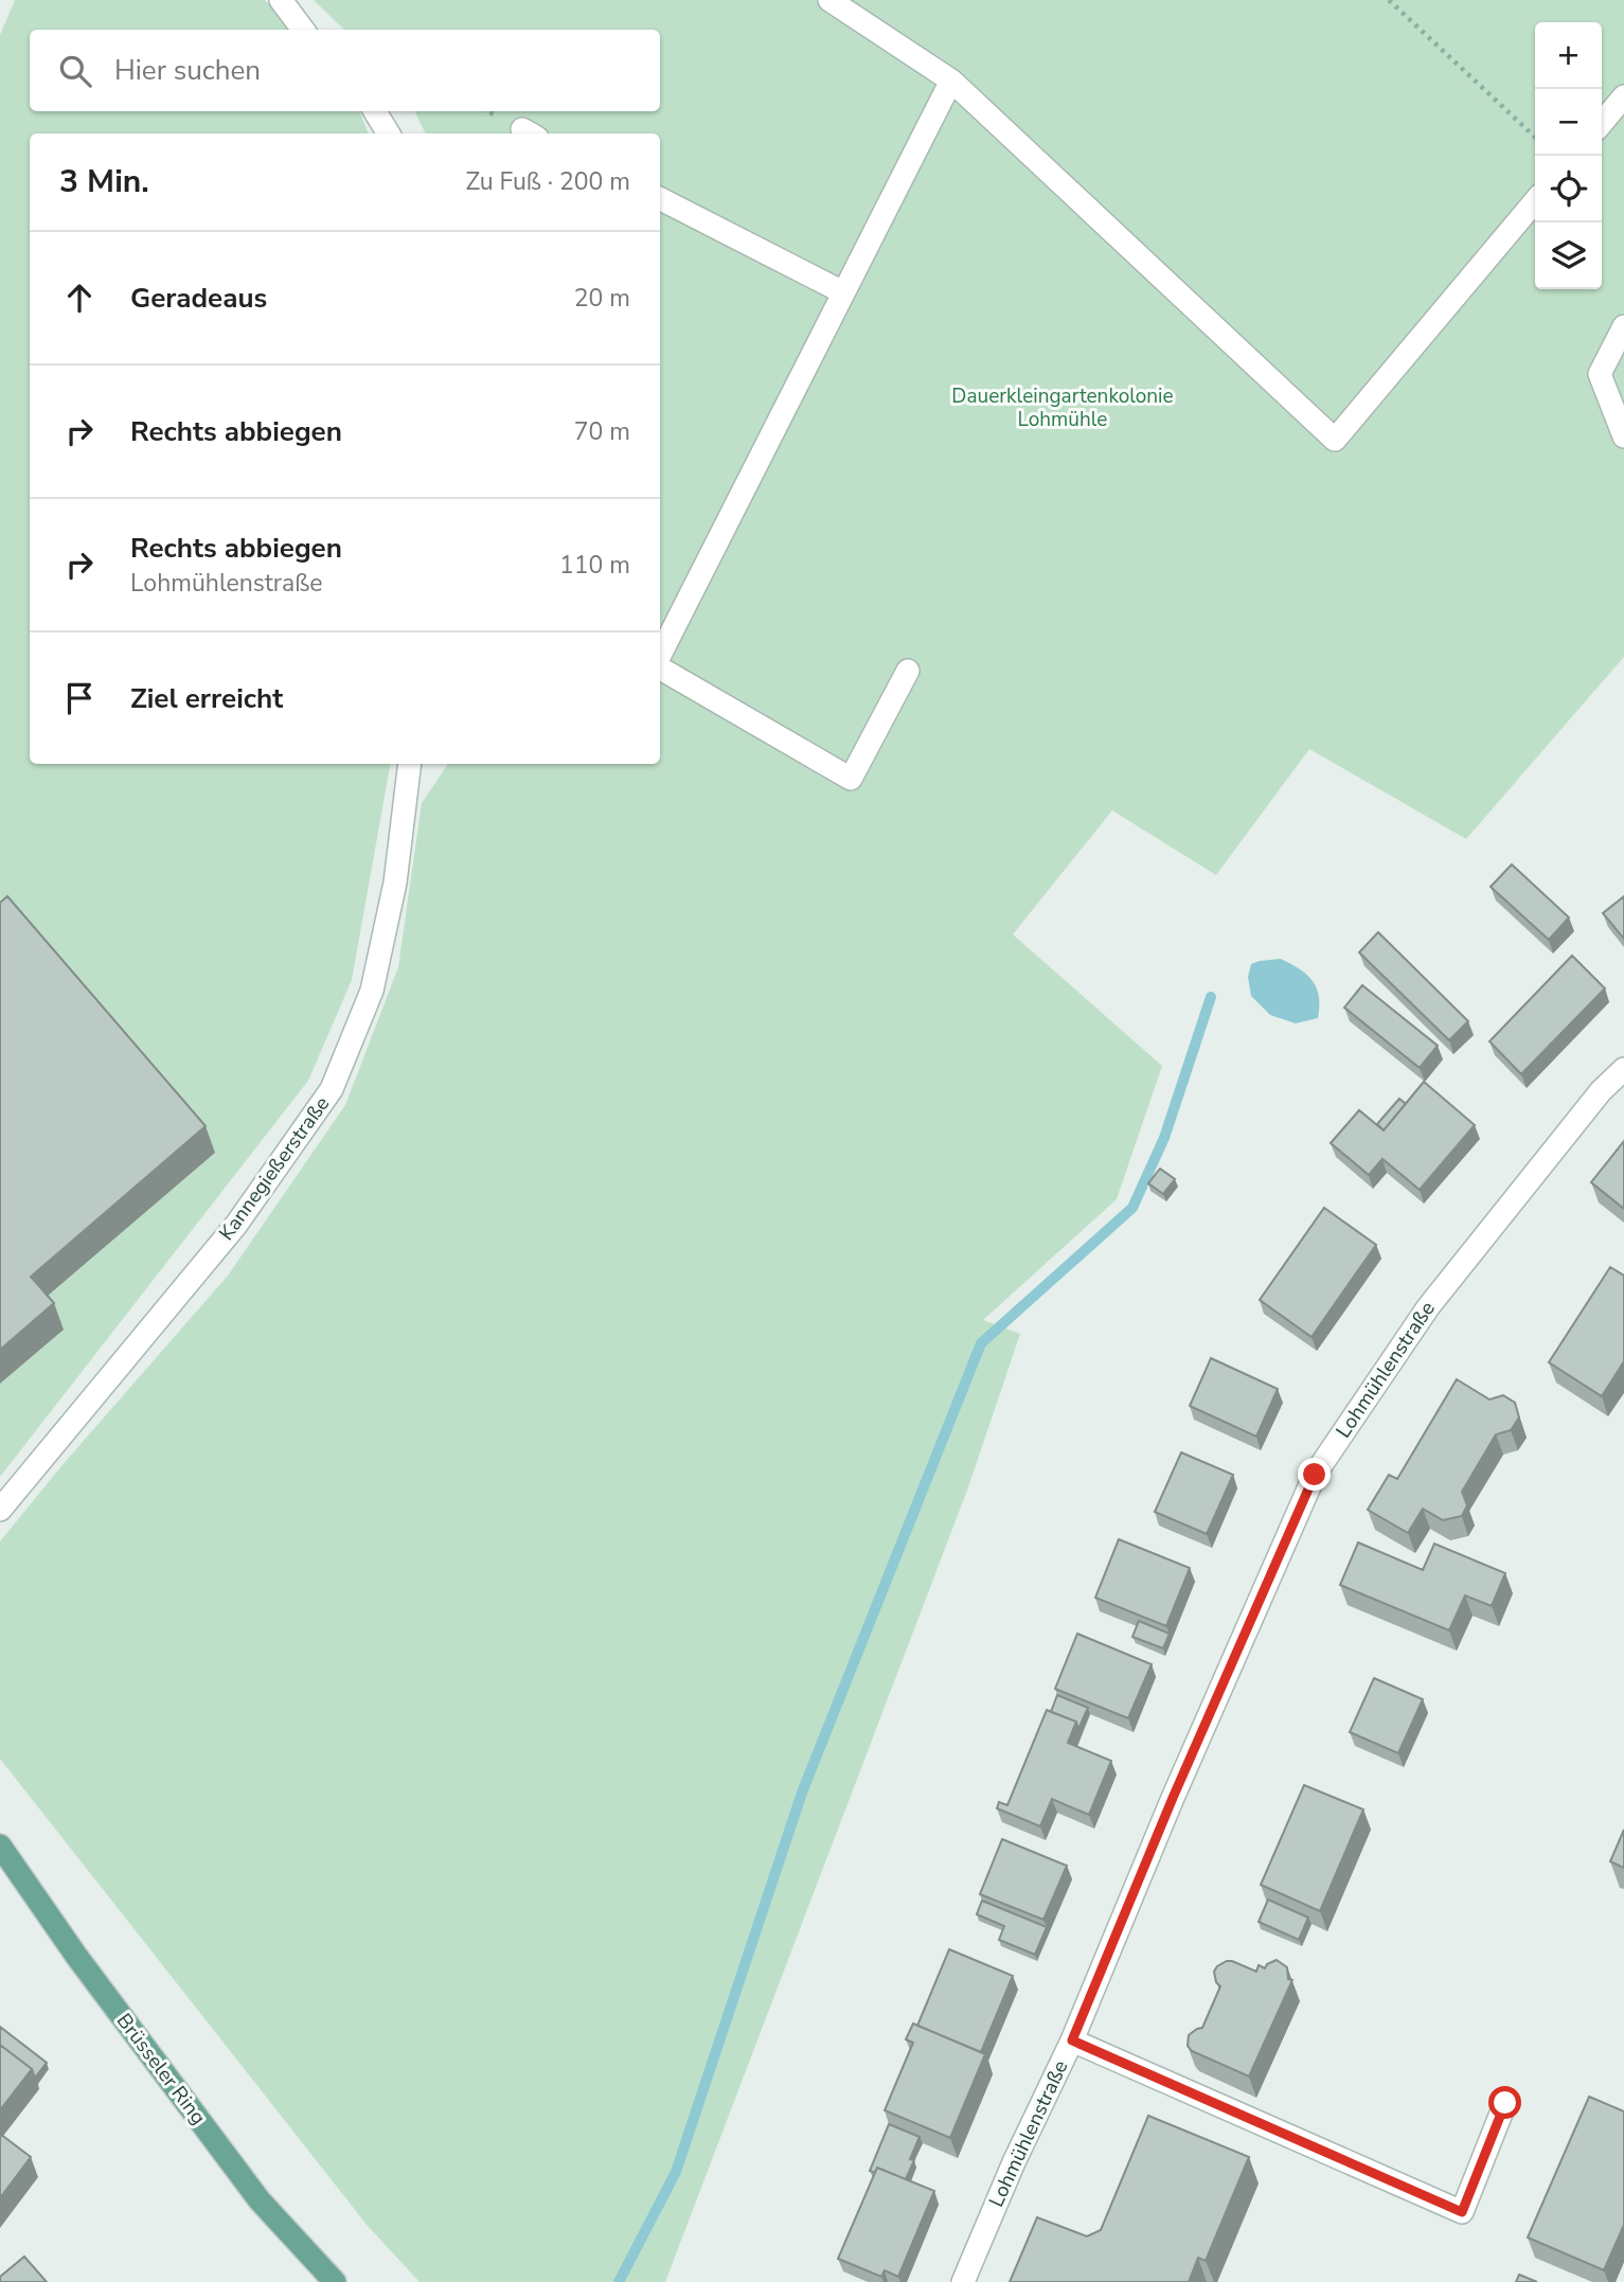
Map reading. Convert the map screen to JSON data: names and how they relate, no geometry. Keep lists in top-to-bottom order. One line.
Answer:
{"streets":{"main road":["Brüsseler Ring"],"street":["Kannegießerstraße","Lohmühlenstraße"]},"parks":["Dauerkleingartenkolonie Lohmühle"],"page":{"map_buttons":["+","−"],"search":"Hier suchen","heading":["3 Min.","Zu Fuß · 200 m"],"list":[["Geradeaus","20 m"],["Rechts abbiegen","70 m"],["Rechts abbiegen","Lohmühlenstraße","110 m"],"Ziel erreicht"]}}
